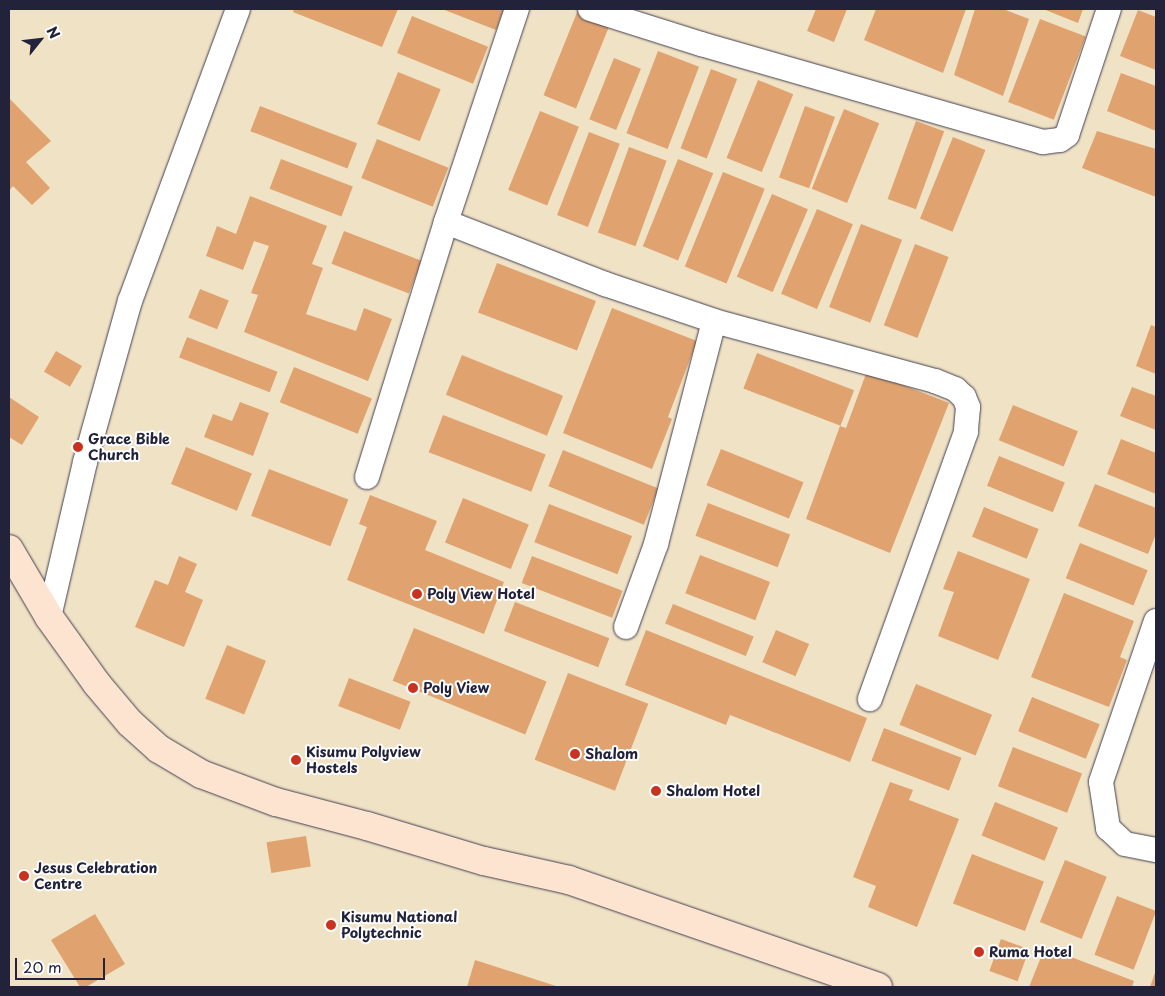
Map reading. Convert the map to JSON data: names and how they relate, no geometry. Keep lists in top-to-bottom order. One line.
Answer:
{"places":["Grace Bible Church","Poly View Hotel","Poly View","Shalom","Kisumu Polyview Hostels","Shalom Hotel","Jesus Celebration Centre","Kisumu National Polytechnic","Ruma Hotel"],"scale_bar":"20 m","north":"top right"}
